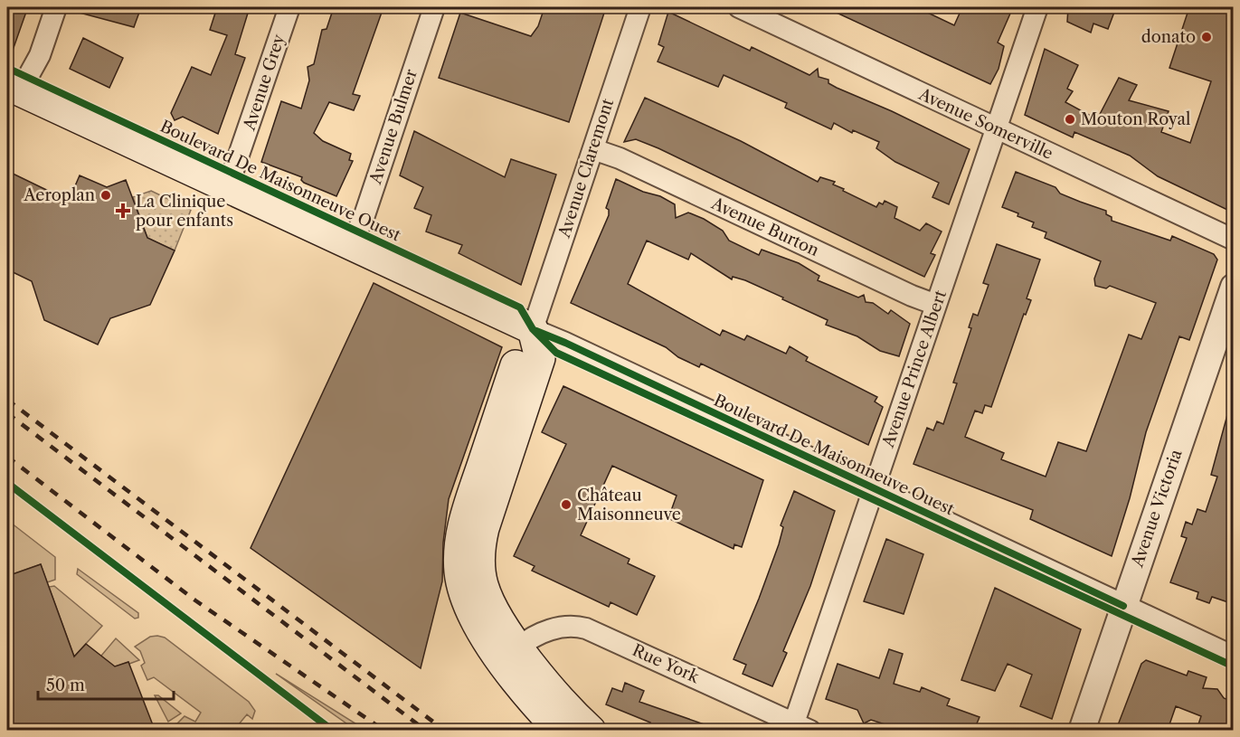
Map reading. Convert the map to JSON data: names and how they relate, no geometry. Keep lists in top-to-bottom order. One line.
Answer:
{"streets":{"main road":["Boulevard De Maisonneuve Ouest"],"street":["Avenue Grey","Avenue Somerville","Avenue Bulmer","Avenue Claremont","Avenue Burton","Avenue Prince Albert","Avenue Victoria","Rue York"]},"crossings":[["Avenue Grey","Boulevard De Maisonneuve Ouest"],["Avenue Somerville","Avenue Prince Albert"],["Avenue Bulmer","Boulevard De Maisonneuve Ouest"],["Avenue Claremont","Boulevard De Maisonneuve Ouest"],["Avenue Claremont","Avenue Burton"],["Boulevard De Maisonneuve Ouest","Avenue Prince Albert"],["Boulevard De Maisonneuve Ouest","Avenue Victoria"],["Avenue Burton","Avenue Prince Albert"],["Avenue Prince Albert","Rue York"]],"places":{"other":["donato","Mouton Royal","Aeroplan","Château Maisonneuve"],"health":["La Clinique pour enfants"]},"scale_bar":"50 m"}
